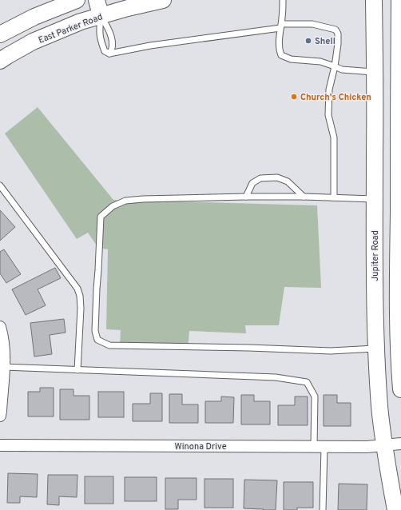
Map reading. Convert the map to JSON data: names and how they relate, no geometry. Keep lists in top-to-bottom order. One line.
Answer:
{"streets":{"main road":["East Parker Road","Jupiter Road"],"street":["Winona Drive"]},"crossings":[["Jupiter Road","Winona Drive"]],"places":["Shell","Church's Chicken"]}
